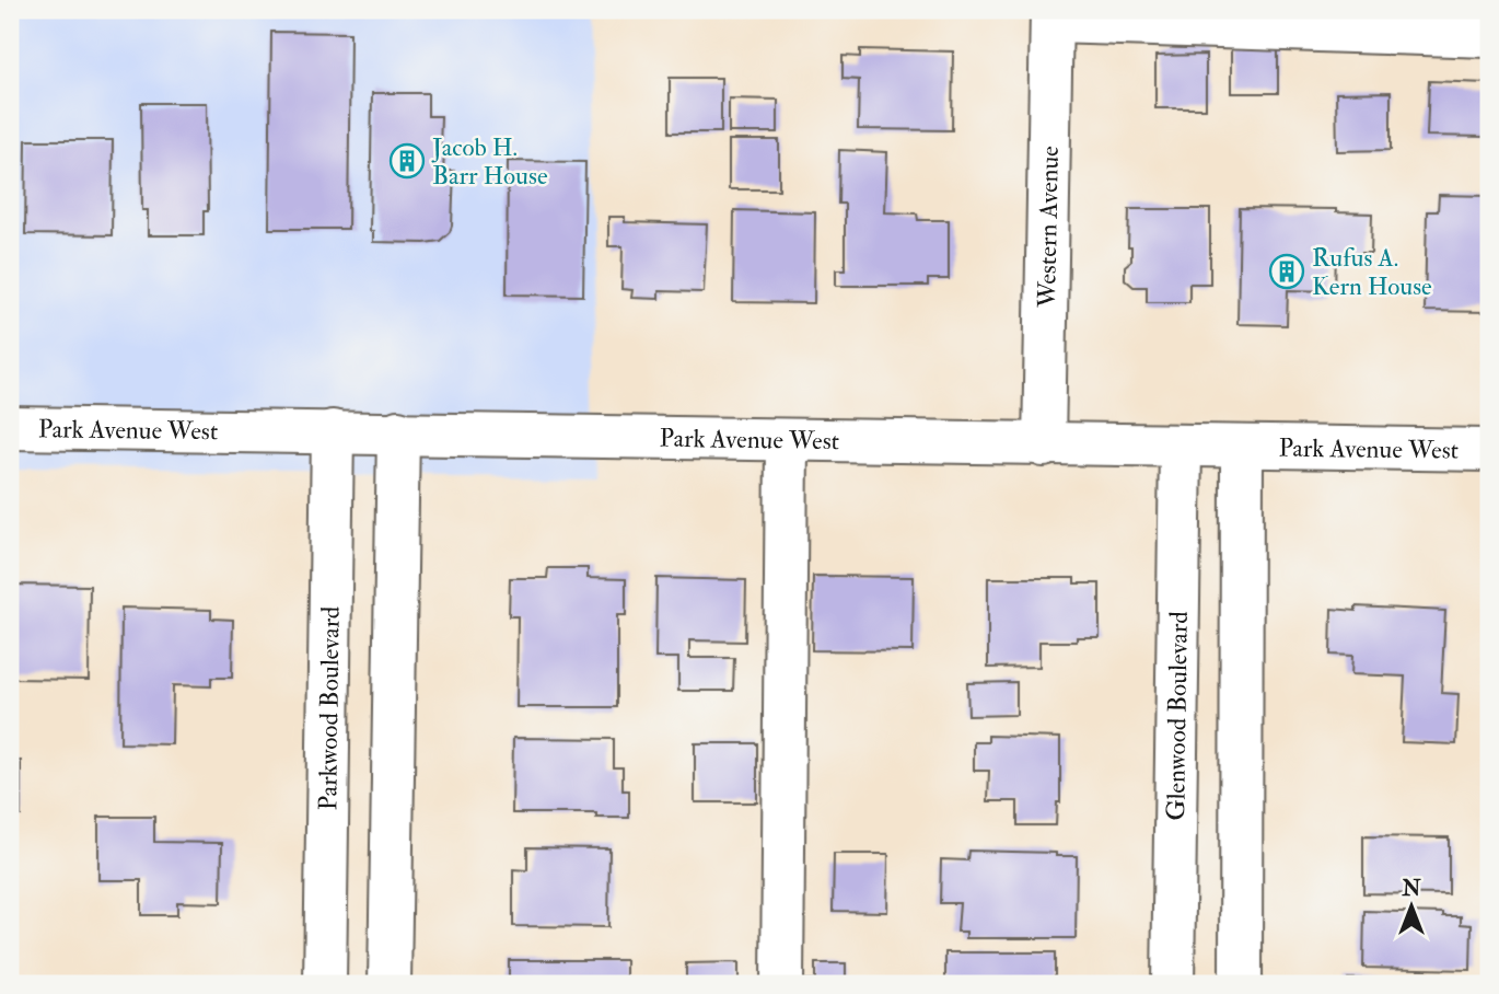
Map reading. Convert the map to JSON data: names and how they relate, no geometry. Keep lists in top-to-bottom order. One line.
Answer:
{"streets":{"street":["Western Avenue","Park Avenue West","Parkwood Boulevard","Glenwood Boulevard"]},"crossings":[["Western Avenue","Park Avenue West"],["Park Avenue West","Parkwood Boulevard"],["Park Avenue West","Glenwood Boulevard"]],"places":{"building":["Jacob H. Barr House","Rufus A. Kern House"]},"north":"top"}
